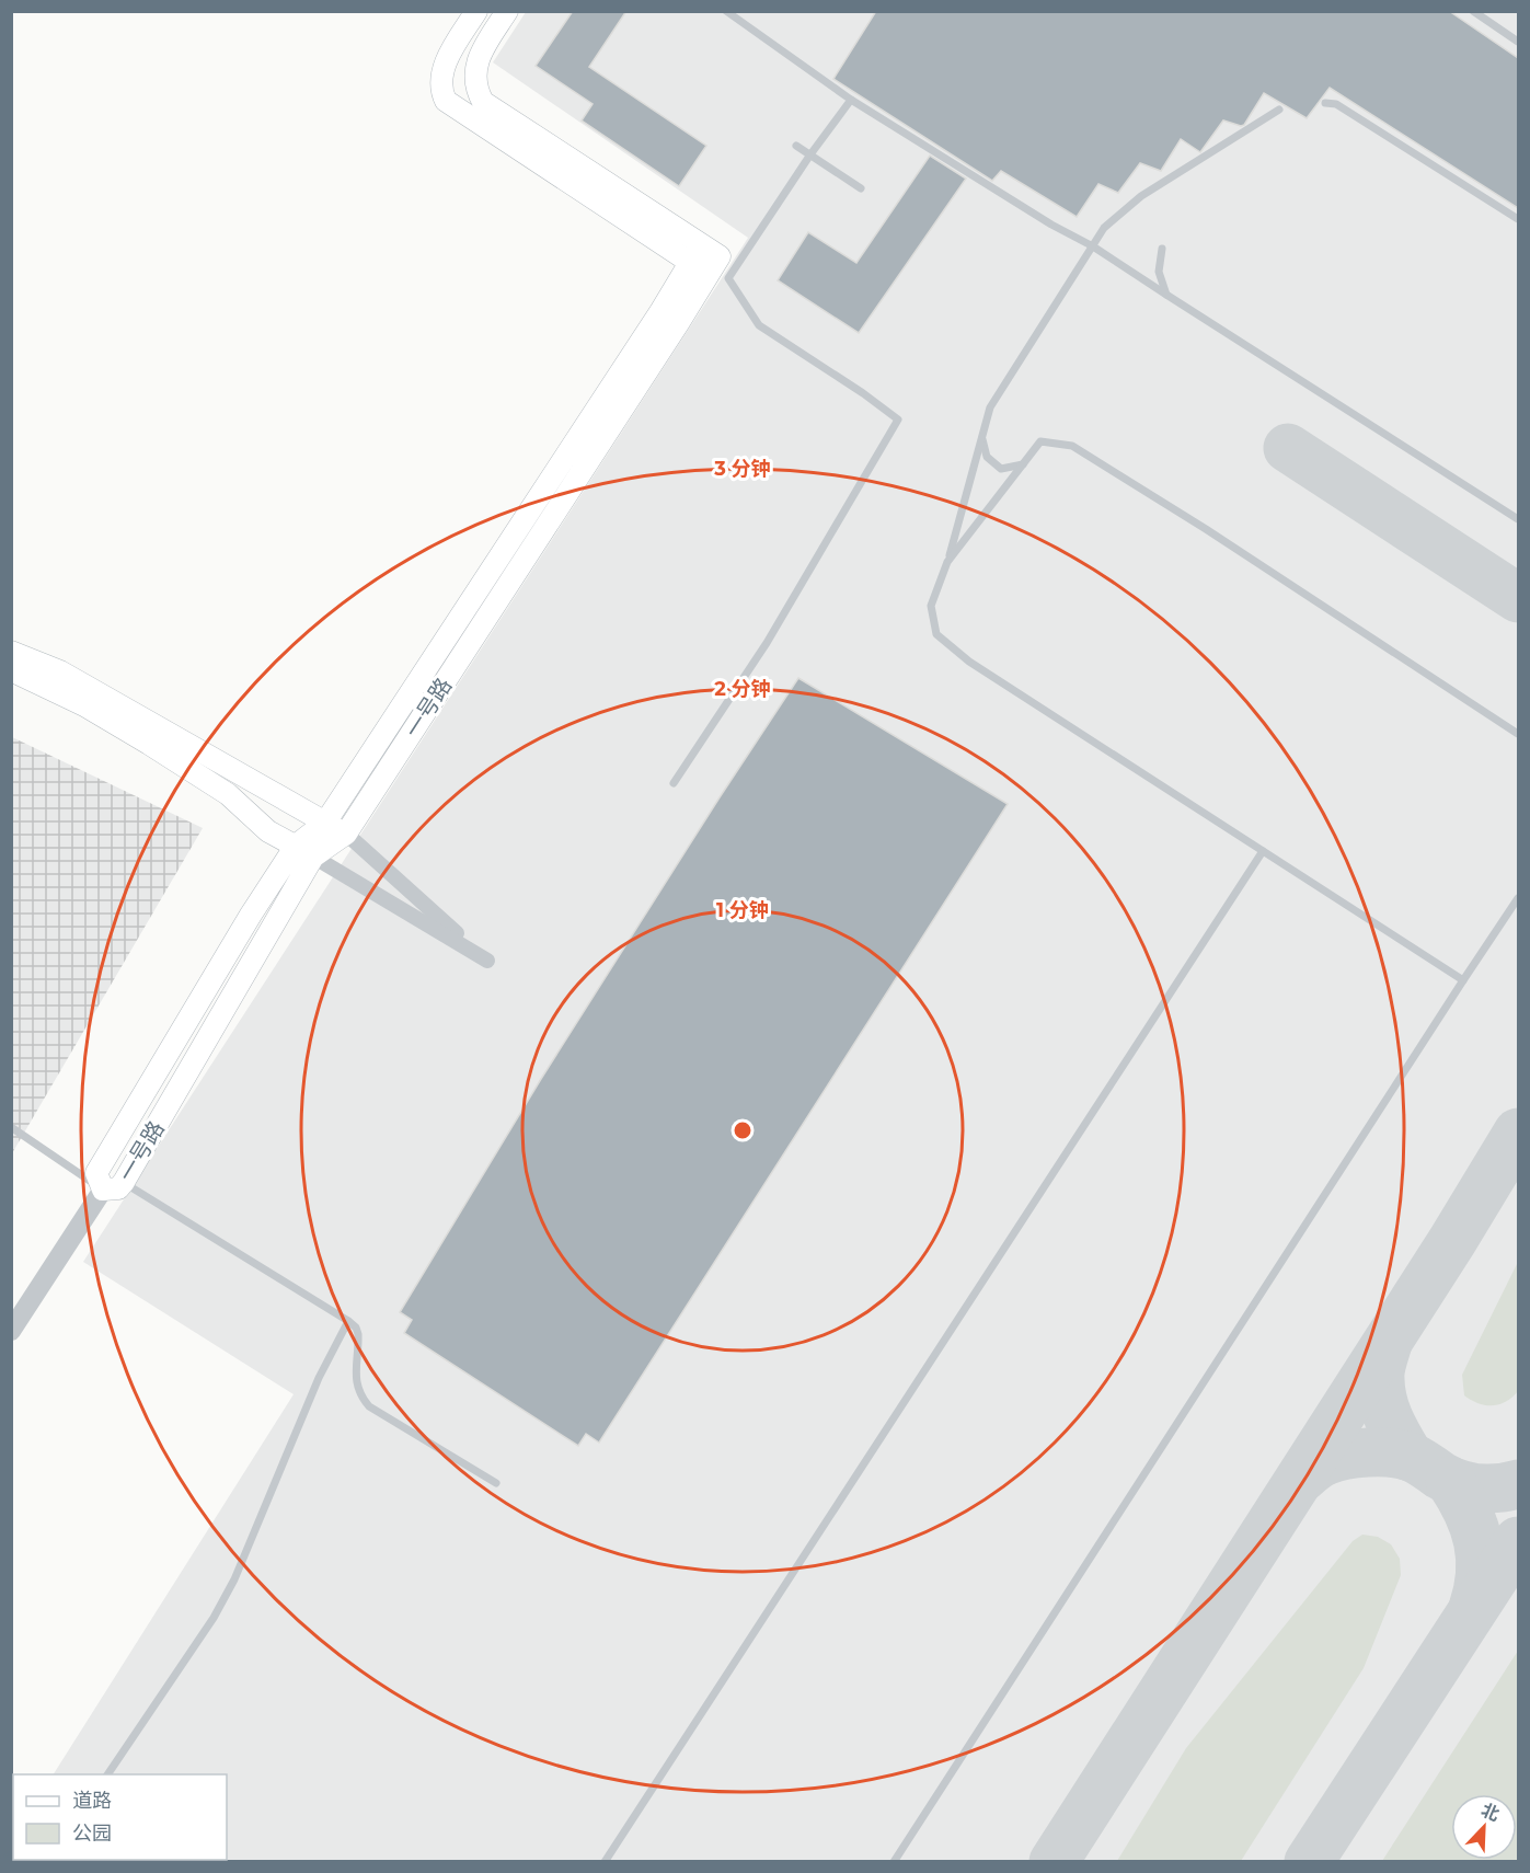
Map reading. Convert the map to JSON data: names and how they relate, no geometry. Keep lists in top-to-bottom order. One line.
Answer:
{"streets":{"main road":["一号路"]},"legend":["道路","公园"],"north":"top right","rings":["3 分钟","2 分钟","1 分钟"]}
